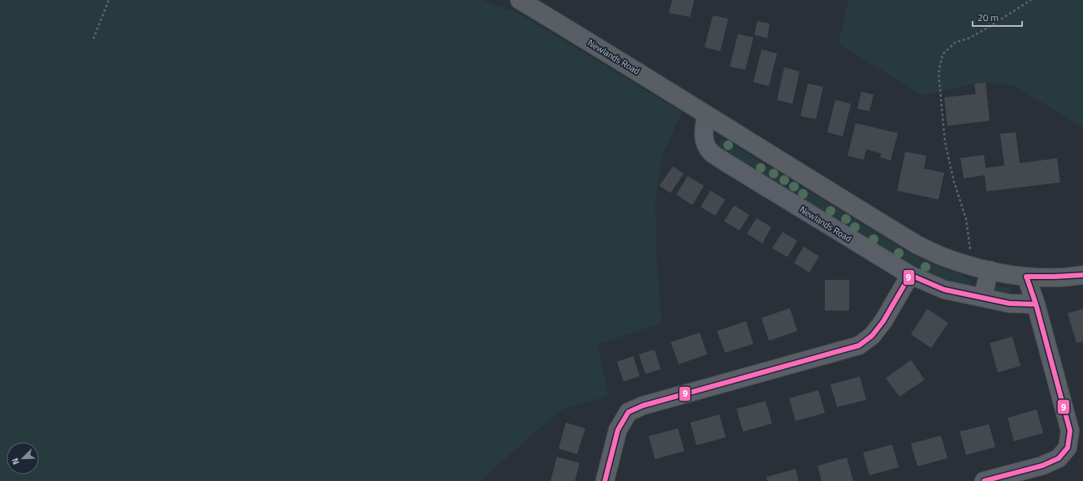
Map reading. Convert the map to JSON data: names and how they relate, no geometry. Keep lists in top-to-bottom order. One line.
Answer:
{"streets":{"street":["Newlands Road"]},"lines":["transit line 9"],"scale_bar":"20 m","north":"bottom left"}
